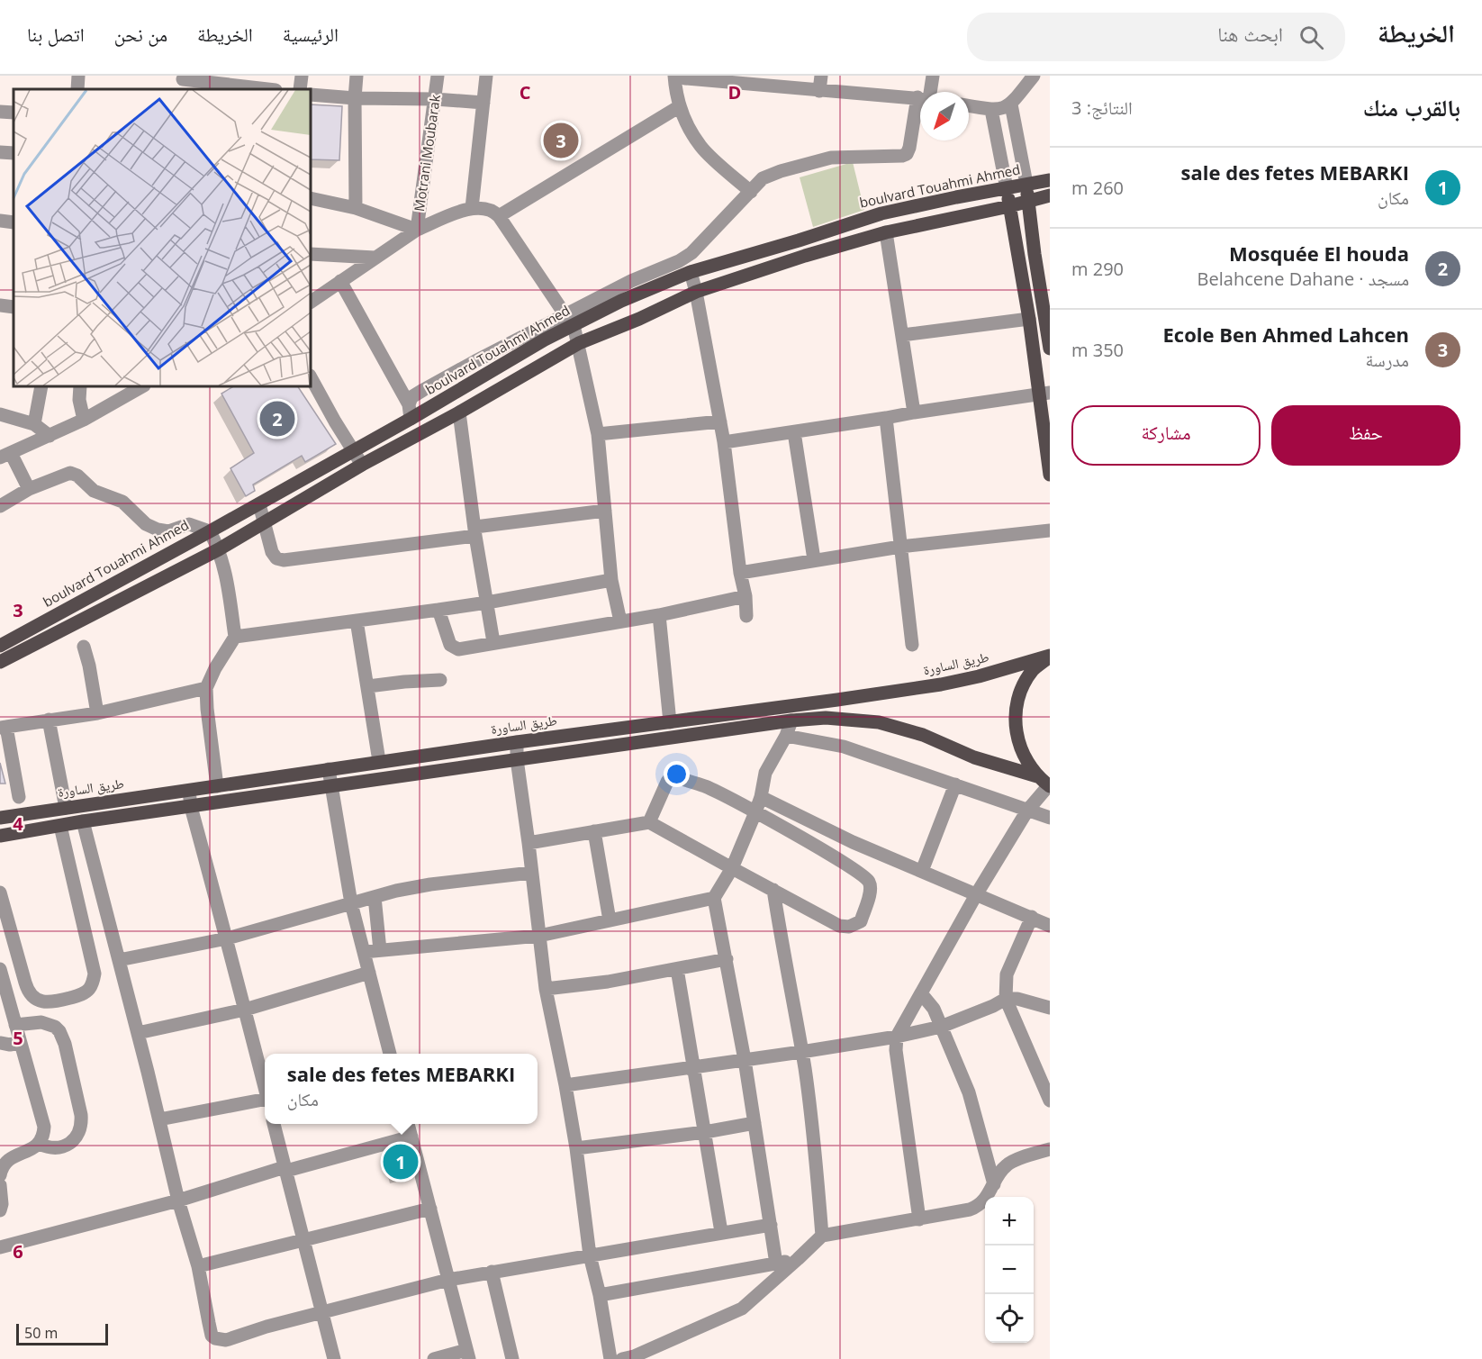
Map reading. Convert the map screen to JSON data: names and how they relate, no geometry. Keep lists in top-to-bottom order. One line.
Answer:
{"streets":{"main road":["boulvard Touahmi Ahmed","طريق الساورة"],"street":["Motrani Moubarak"]},"scale_bar":"50 m","north":"bottom left","page":{"header":"الخريطة","search":"ابحث هنا","nav":["الرئيسية","الخريطة","من نحن","اتصل بنا"],"heading":["بالقرب منك","النتائج: 3"],"pins":["3","2","1"],"list":[{"mark":"1","name":"sale des fetes MEBARKI","note":"مكان","value":"260 m"},{"mark":"2","name":"Mosquée El houda","note":"مسجد · Belahcene Dahane","value":"290 m"},{"mark":"3","name":"Ecole Ben Ahmed Lahcen","note":"مدرسة","value":"350 m"}],"buttons":["حفظ","مشاركة"],"popup":["sale des fetes MEBARKI","مكان"],"map_buttons":["+","−"],"scale":"50 m"},"grid":{"columns":["C","D"],"rows":["3","4","5","6"]}}
